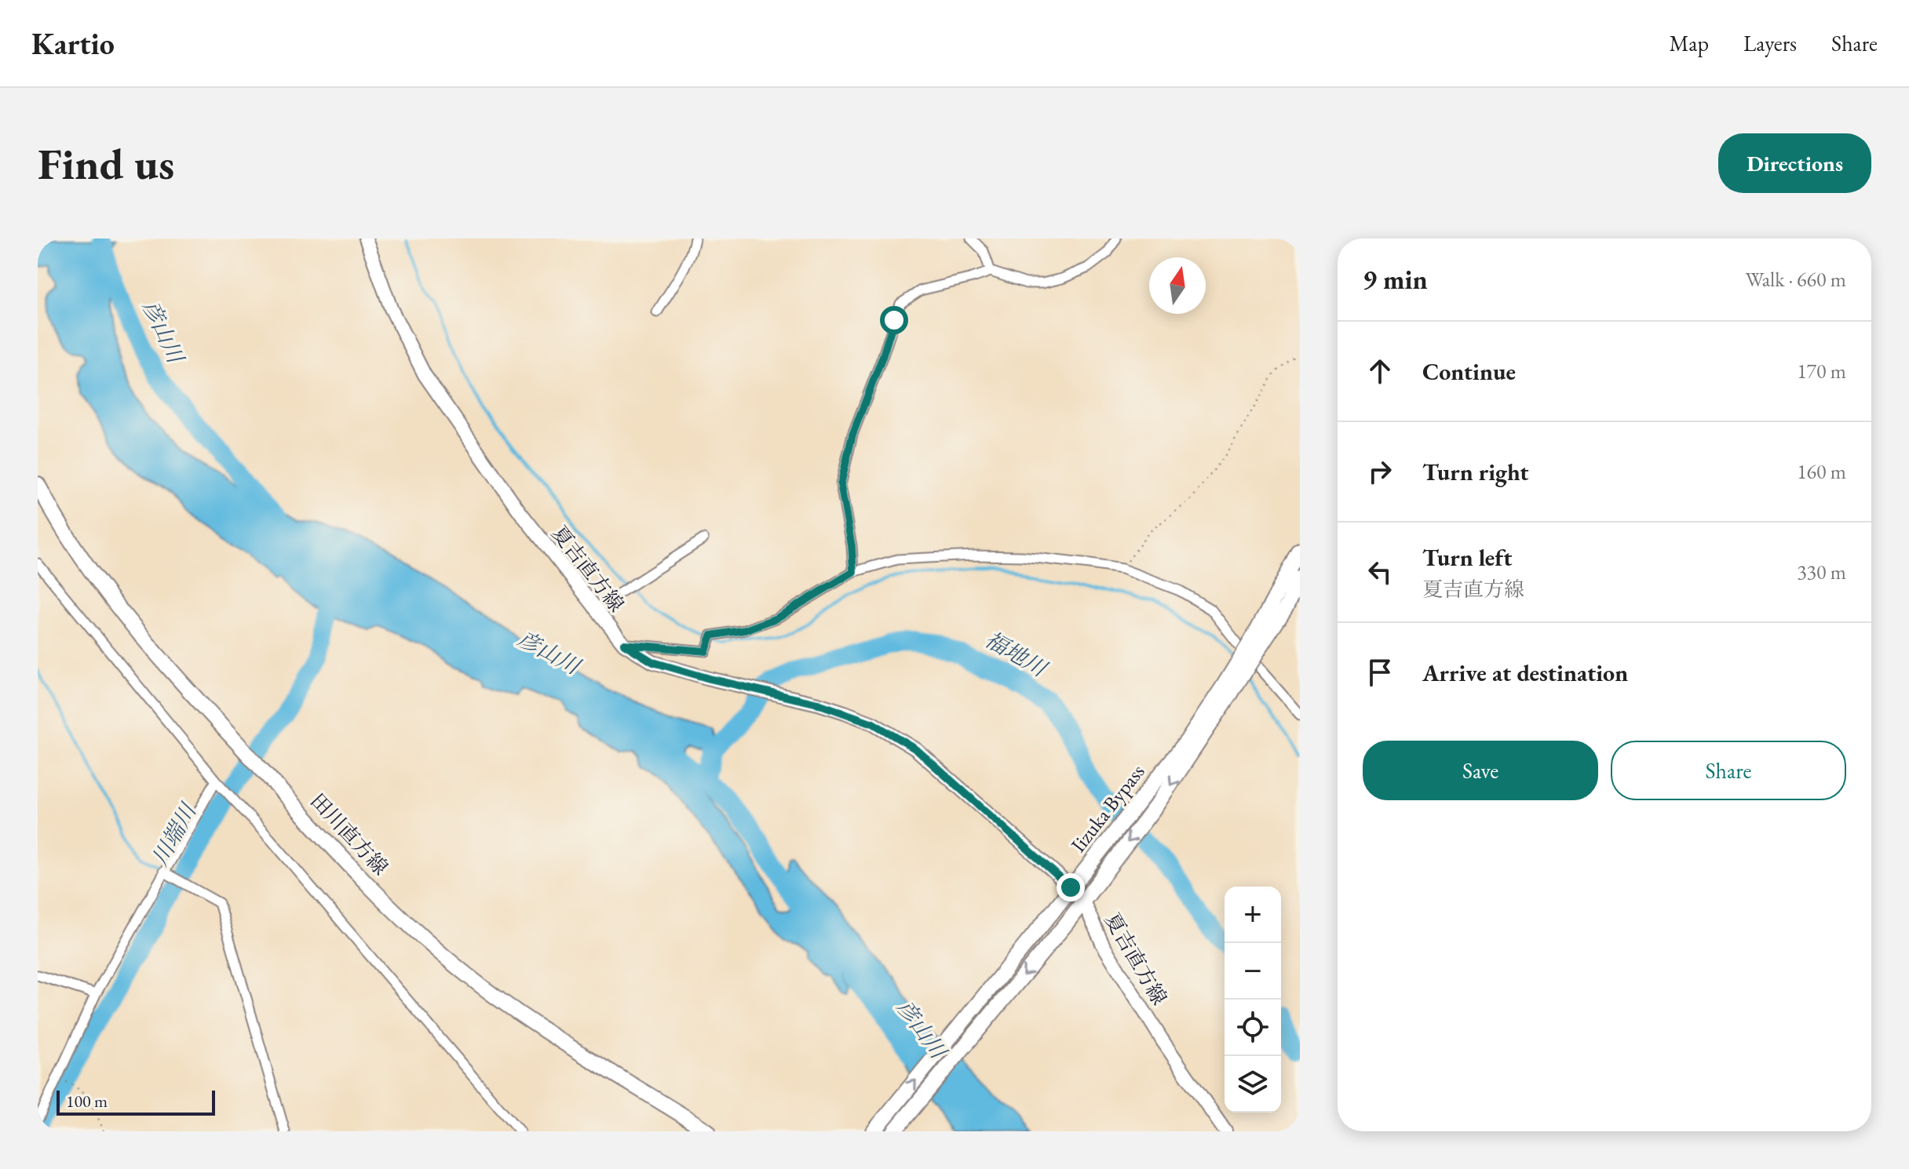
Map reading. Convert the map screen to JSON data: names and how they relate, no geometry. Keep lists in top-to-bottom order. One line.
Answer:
{"streets":{"main road":["夏吉直方線","Iizuka Bypass","田川直方線"]},"crossings":[["夏吉直方線","Iizuka Bypass"]],"water":["彦山川","福地川","川端川"],"scale_bar":"100 m","north":"top","page":{"header":"Kartio","nav":["Map","Layers","Share"],"buttons":["Directions",["Save","Share"]],"title":"Find us","heading":["9 min","Walk · 660 m"],"list":[["Continue","170 m"],["Turn right","160 m"],["Turn left","夏吉直方線","330 m"],"Arrive at destination"],"map_buttons":["+","−"],"scale":"100 m"}}
